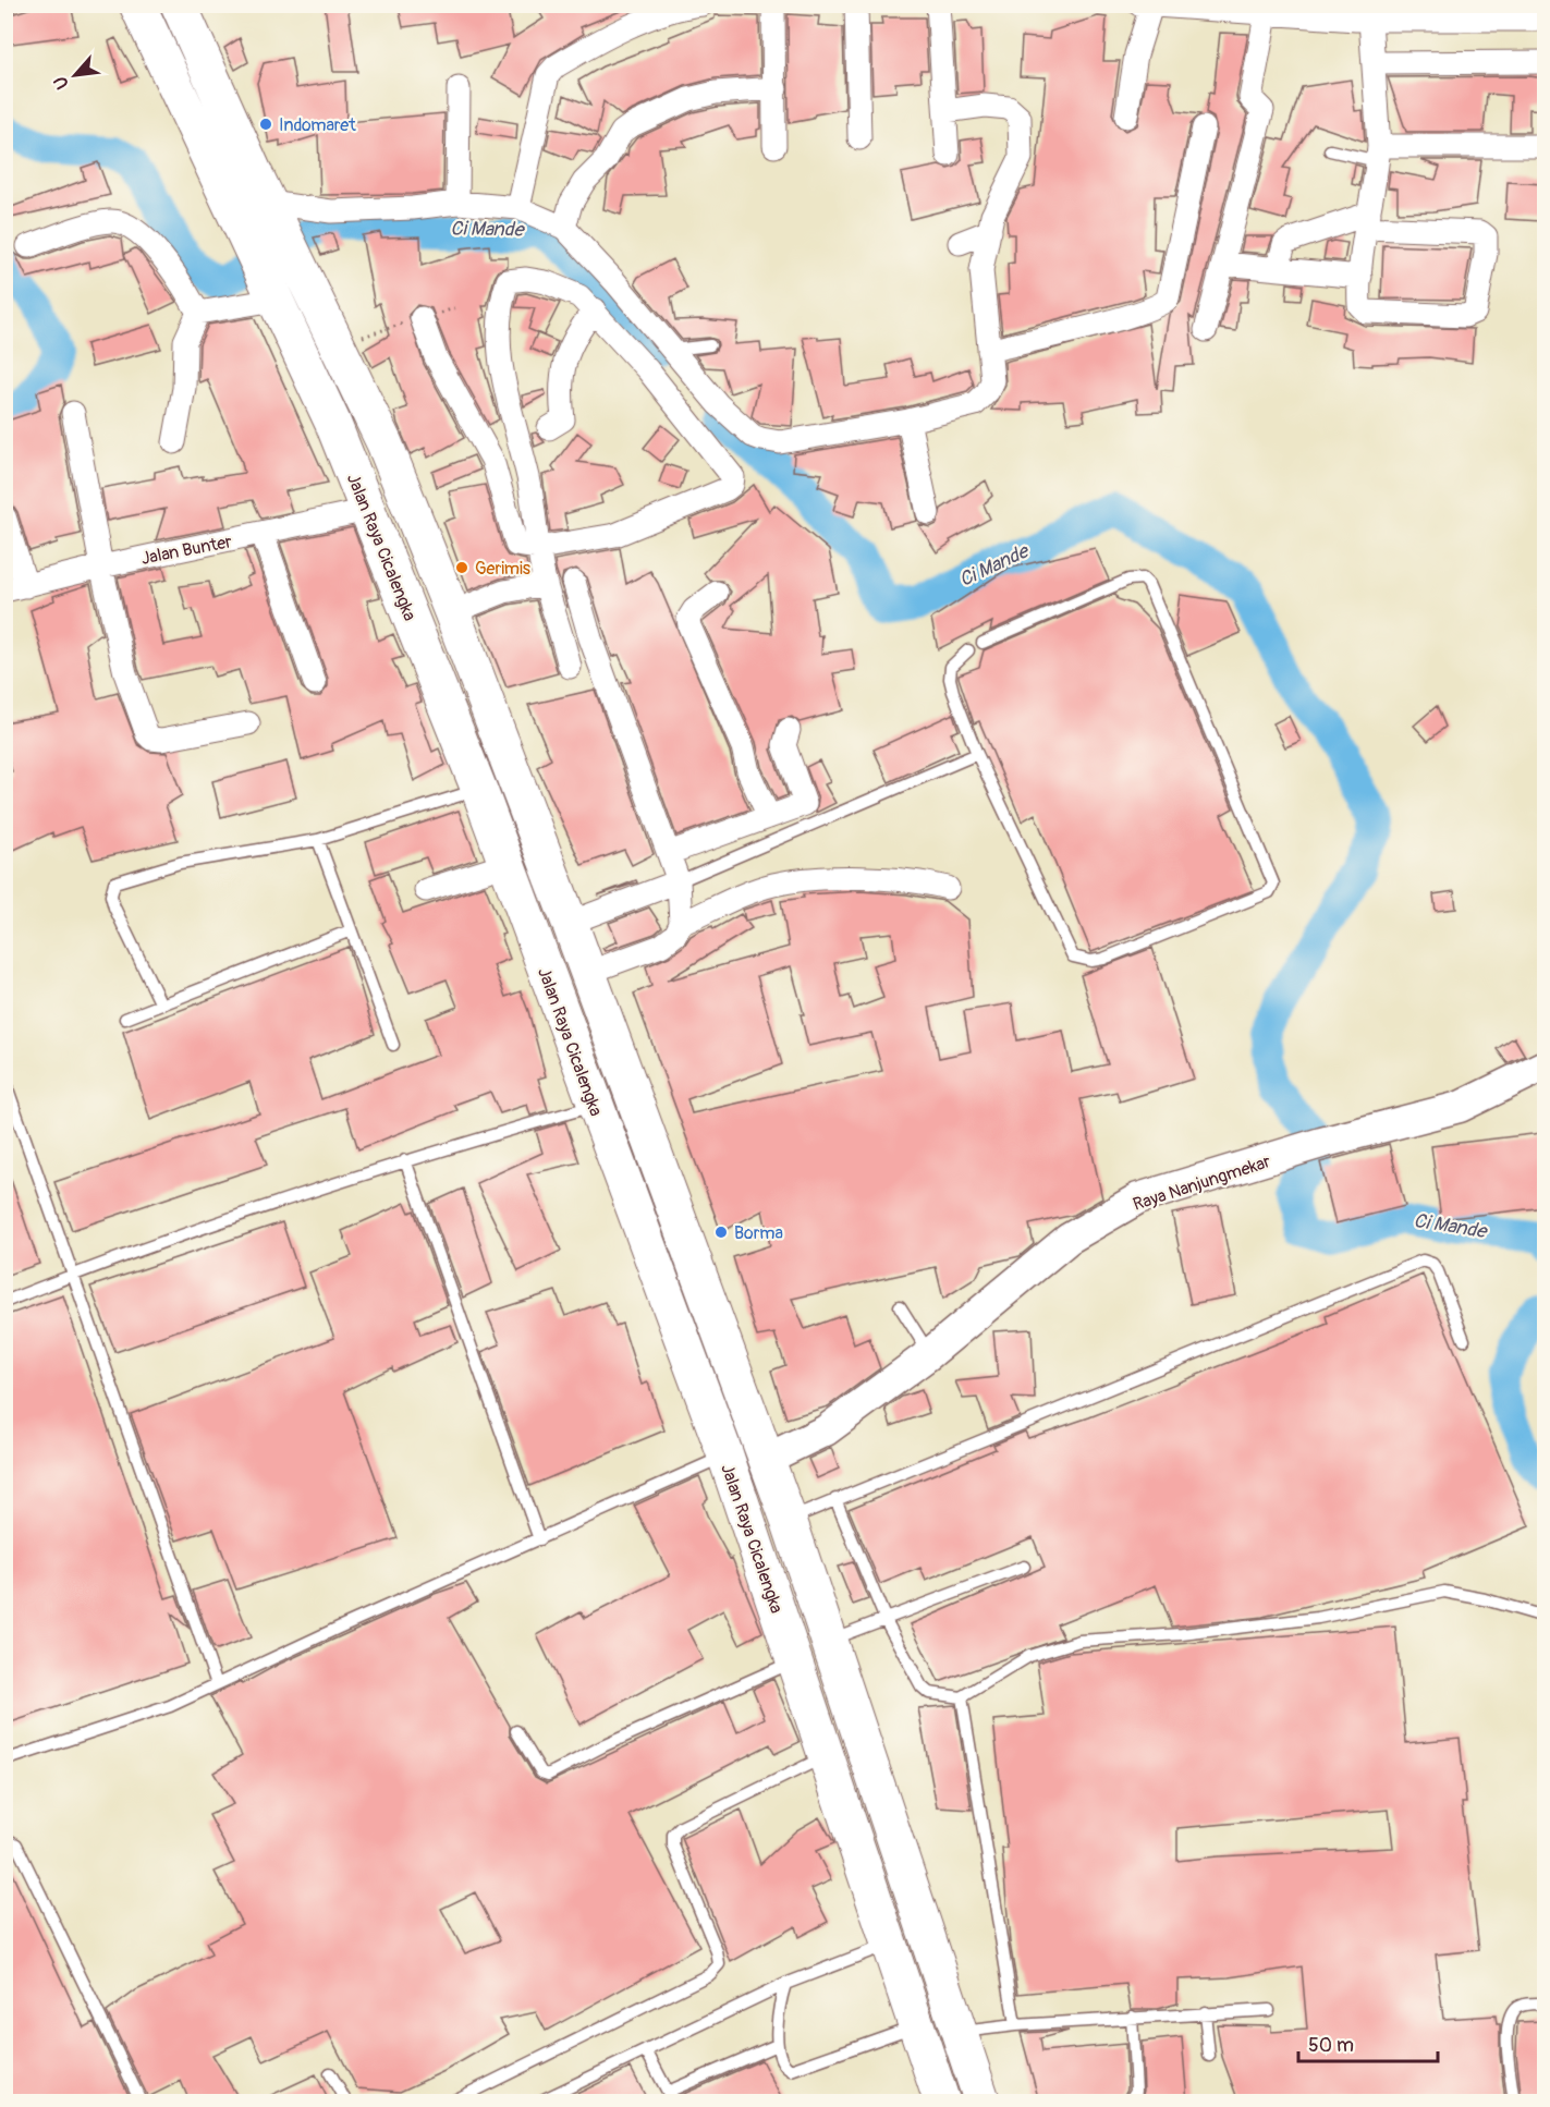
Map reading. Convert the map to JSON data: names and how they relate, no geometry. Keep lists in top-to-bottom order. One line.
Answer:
{"streets":{"highway":["Jalan Raya Cicalengka"],"street":["Jalan Bunter","Raya Nanjungmekar"]},"crossings":[["Jalan Raya Cicalengka","Jalan Bunter"],["Jalan Raya Cicalengka","Raya Nanjungmekar"]],"water":["Ci Mande"],"places":["Indomaret","Gerimis","Borma"],"scale_bar":"50 m","north":"bottom left"}
